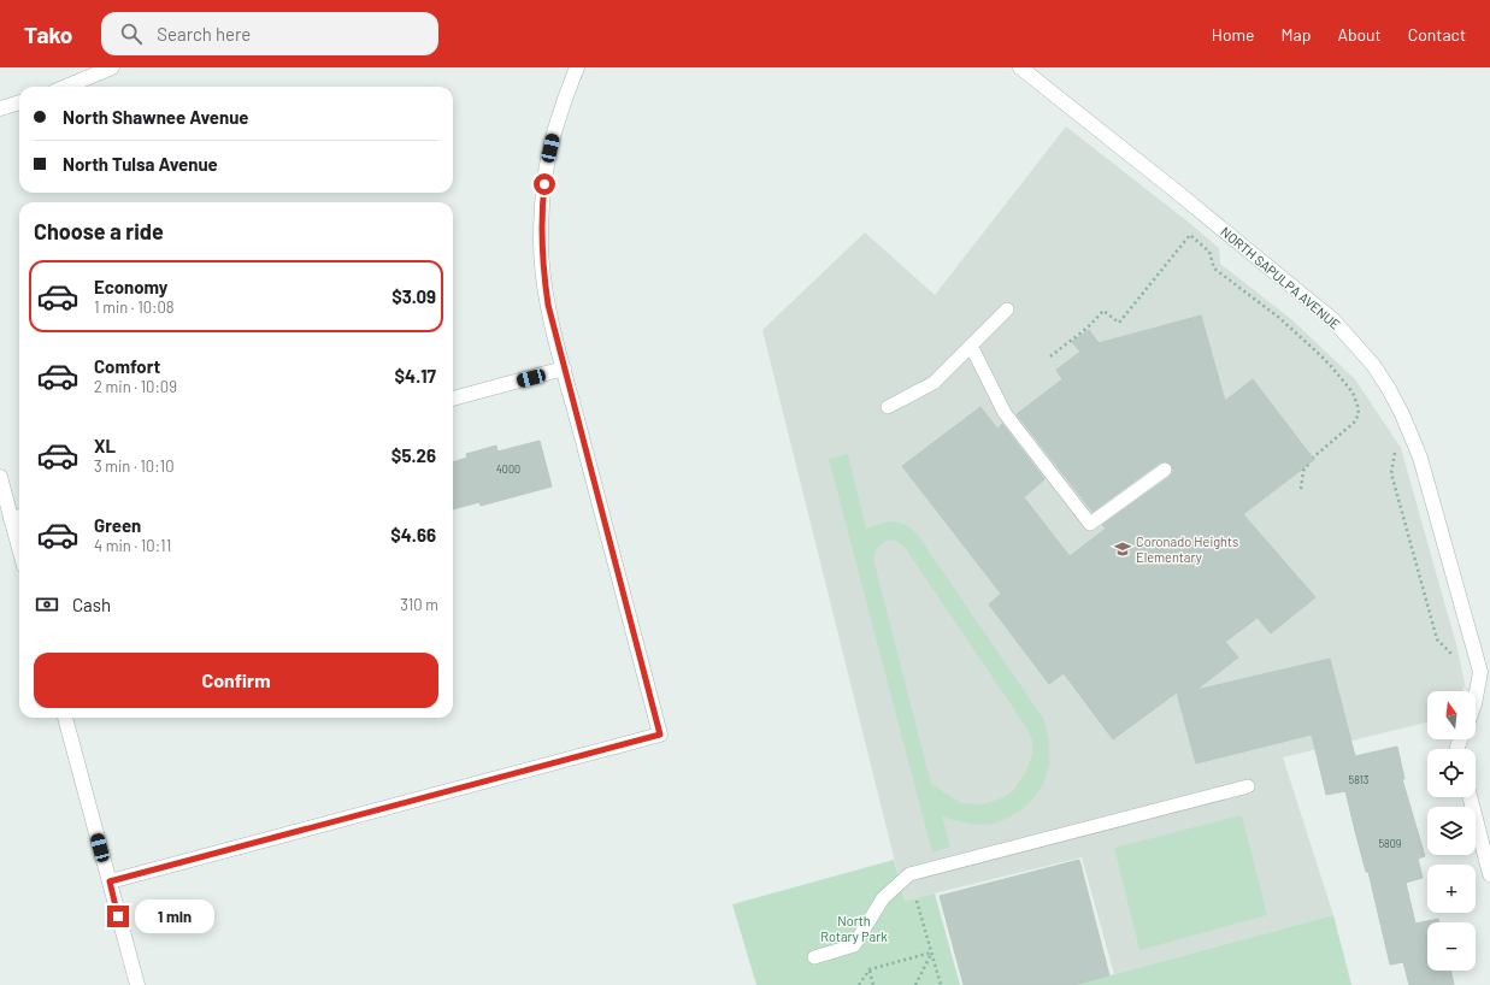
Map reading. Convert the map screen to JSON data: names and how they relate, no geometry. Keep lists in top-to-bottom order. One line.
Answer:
{"streets":{"street":["NORTH SAPULPA AVENUE"]},"parks":["North Rotary Park"],"places":{"school or university":["Coronado Heights Elementary"]},"house_numbers":["4000","5813","5809"],"north":"top","page":{"header":"Tako","search":"Search here","nav":["Home","Map","About","Contact"],"banner":["North Shawnee Avenue","North Tulsa Avenue"],"heading":"Choose a ride","list":[{"name":"Economy","note":"1 min · 10:08","value":"$3.09"},{"name":"Comfort","note":"2 min · 10:09","value":"$4.17"},{"name":"XL","note":"3 min · 10:10","value":"$5.26"},{"name":"Green","note":"4 min · 10:11","value":"$4.66"}],"pay":["Cash","310 m"],"buttons":"Confirm","map_buttons":["+","−"],"bubble":"1 min"}}
